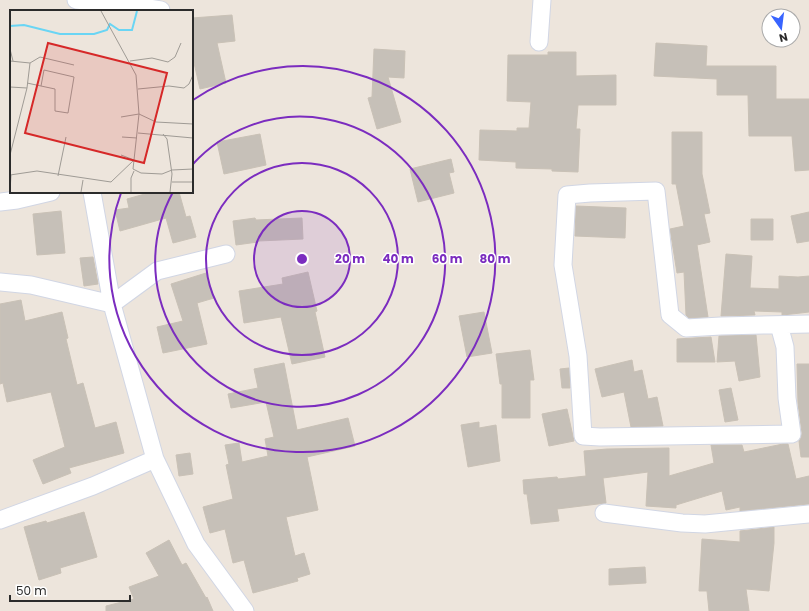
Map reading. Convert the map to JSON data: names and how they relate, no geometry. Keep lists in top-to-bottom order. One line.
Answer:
{"scale_bar":"50 m","north":"bottom","rings":["20 m","40 m","60 m","80 m"]}
